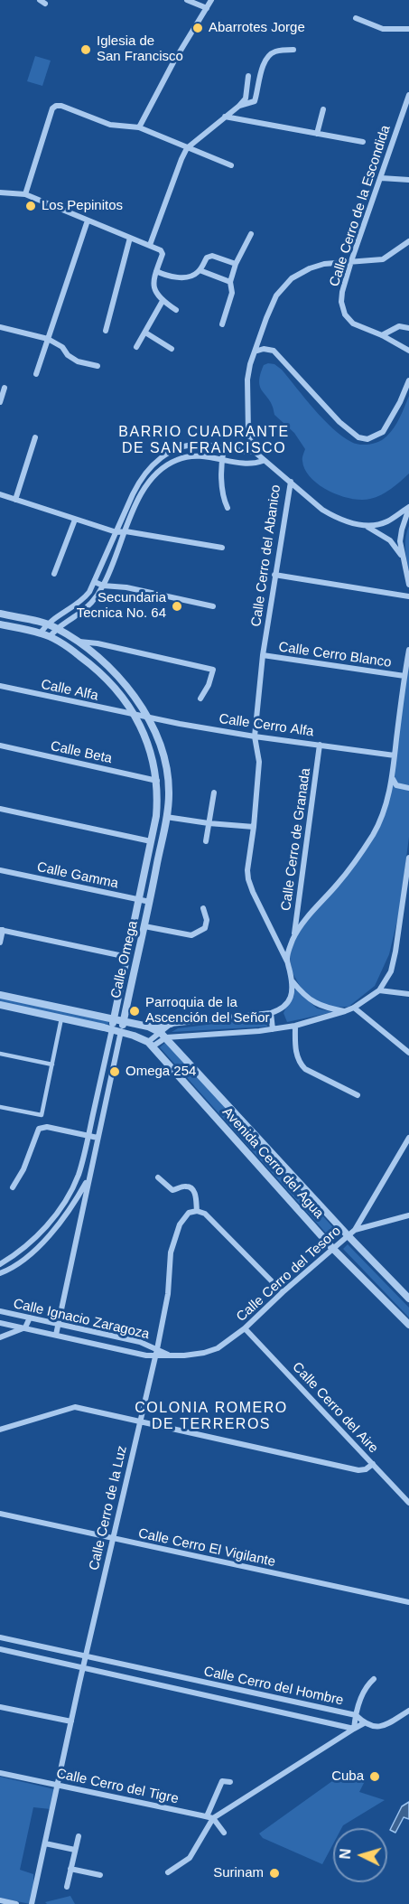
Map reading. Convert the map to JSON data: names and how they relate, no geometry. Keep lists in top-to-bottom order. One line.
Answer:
{"streets":{"street":["Calle Cerro de la Escondida","Calle Cerro del Abanico","Calle Cerro Blanco","Calle Alfa","Calle Cerro Alfa","Calle Beta","Calle Cerro de Granada","Calle Gamma","Calle Omega","Avenida Cerro del Agua","Calle Cerro del Tesoro","Calle Ignacio Zaragoza","Calle Cerro del Aire","Calle Cerro de la Luz","Calle Cerro El Vigilante","Calle Cerro del Hombre","Calle Cerro del Tigre"]},"crossings":[["Calle Cerro de la Escondida","Calle Cerro del Abanico"],["Calle Cerro del Abanico","Calle Cerro Blanco"],["Calle Cerro del Abanico","Calle Cerro Alfa"],["Calle Alfa","Calle Cerro Alfa"],["Calle Alfa","Calle Omega"],["Calle Cerro Alfa","Calle Cerro de Granada"],["Calle Cerro Alfa","Calle Omega"],["Calle Beta","Calle Omega"],["Calle Gamma","Calle Omega"],["Calle Omega","Avenida Cerro del Agua"],["Calle Omega","Calle Ignacio Zaragoza"],["Avenida Cerro del Agua","Calle Cerro del Tesoro"],["Calle Cerro del Tesoro","Calle Ignacio Zaragoza"],["Calle Cerro del Tesoro","Calle Cerro del Aire"],["Calle Cerro del Tesoro","Calle Cerro de la Luz"],["Calle Ignacio Zaragoza","Calle Cerro de la Luz"],["Calle Cerro de la Luz","Calle Cerro El Vigilante"],["Calle Cerro de la Luz","Calle Cerro del Hombre"],["Calle Cerro de la Luz","Calle Cerro del Tigre"]],"districts":["BARRIO CUADRANTE DE SAN FRANCISCO","COLONIA ROMERO DE TERREROS"],"places":["Abarrotes Jorge","Iglesia de San Francisco","Los Pepinitos","Secundaria Tecnica No. 64","Parroquia de la Ascención del Señor","Omega 254","Cuba","Surinam"],"north":"left"}
